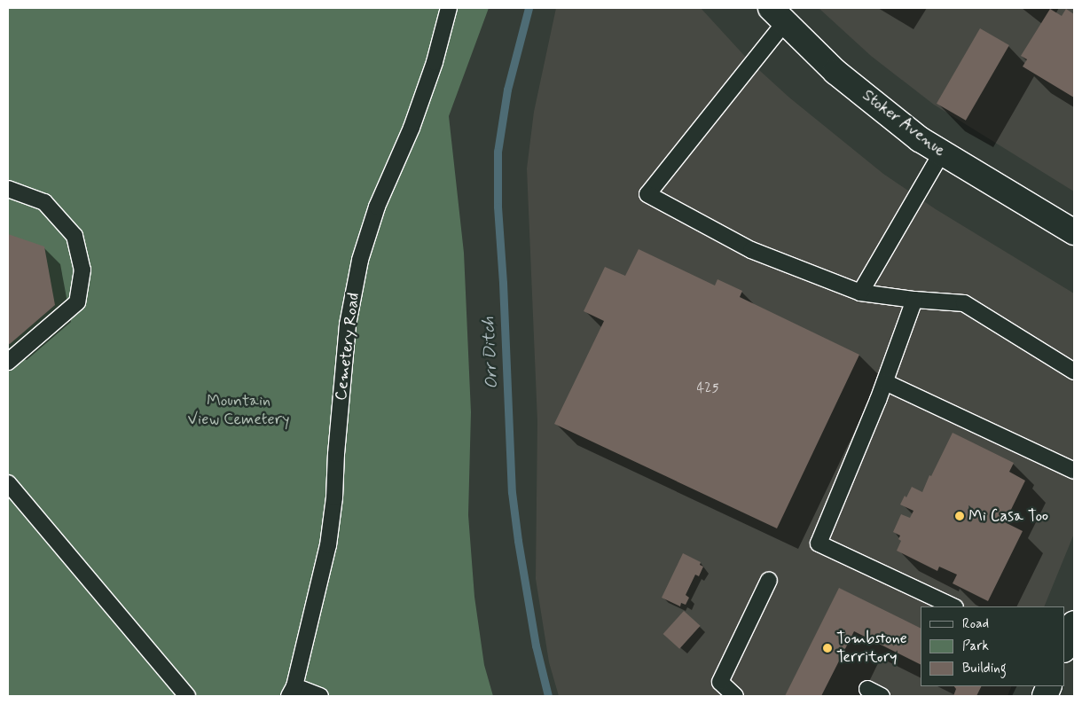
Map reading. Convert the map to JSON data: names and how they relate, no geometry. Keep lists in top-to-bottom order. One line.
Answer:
{"streets":{"street":["Stoker Avenue"],"lane":["Cemetery Road"]},"water":["Orr Ditch"],"parks":["Mountain View Cemetery"],"places":["Mi Casa Too","Tombstone Territory"],"house_numbers":["425"],"legend":["Road","Park","Building"]}
